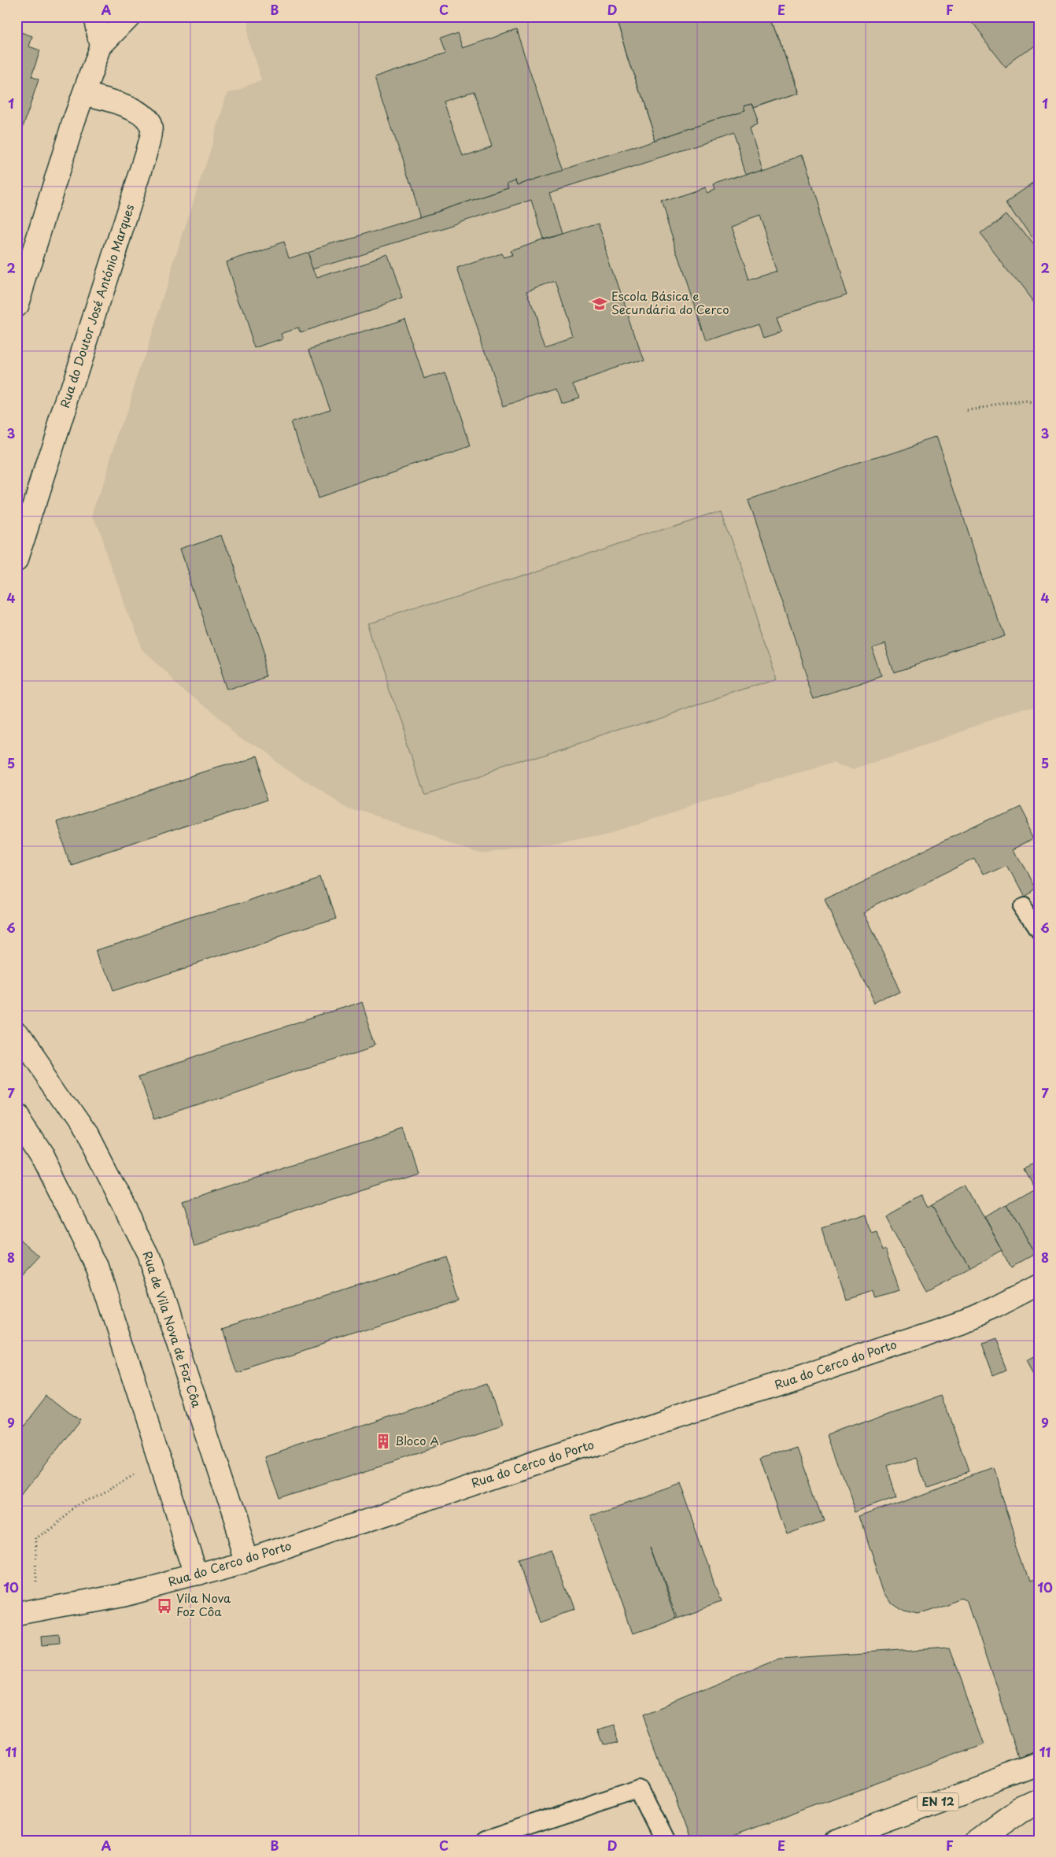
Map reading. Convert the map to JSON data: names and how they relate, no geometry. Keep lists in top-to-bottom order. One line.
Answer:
{"streets":{"street":["Rua do Doutor José António Marques","Rua de Vila Nova de Foz Côa","Rua do Cerco do Porto","EN 12"]},"crossings":[["Rua de Vila Nova de Foz Côa","Rua do Cerco do Porto"]],"places":{"school or university":["Escola Básica e Secundária do Cerco"],"building":["Bloco A"],"bus stop":["Vila Nova Foz Côa"]},"grid":{"columns":["A","B","C","D","E","F"],"rows":["1","2","3","4","5","6","7","8","9","10","11"]}}
